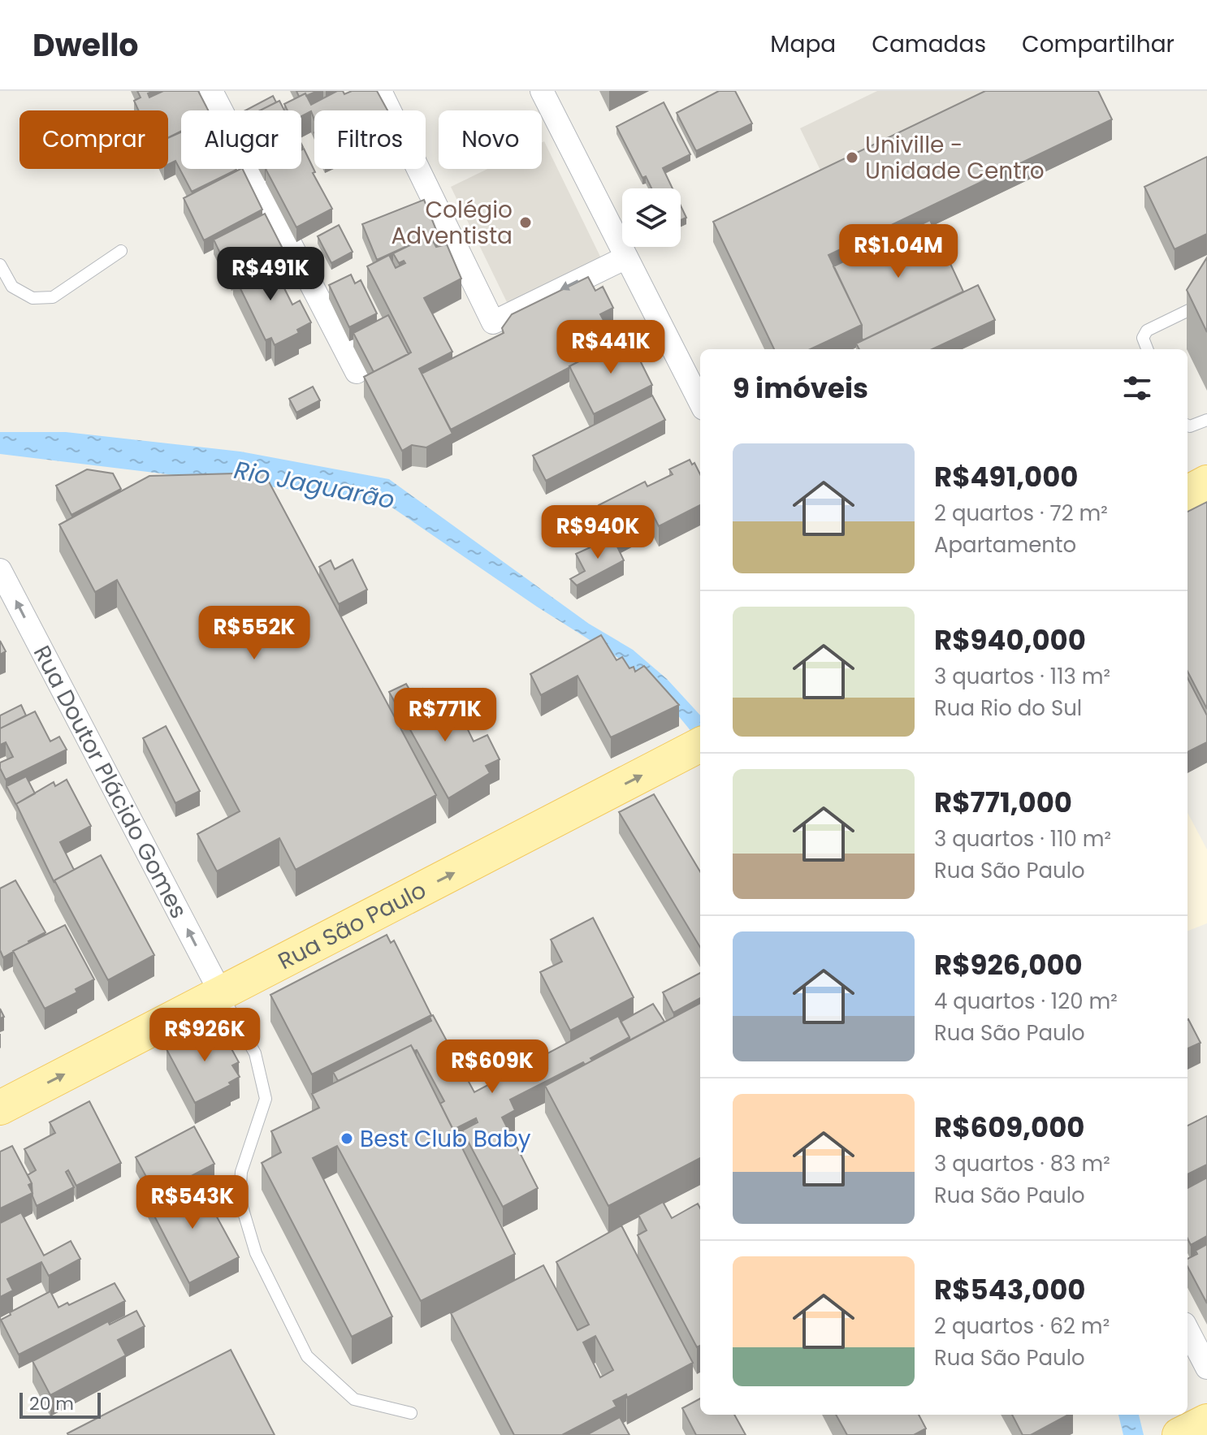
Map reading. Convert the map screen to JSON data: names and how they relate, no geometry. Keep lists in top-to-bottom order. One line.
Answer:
{"streets":{"main road":["Rua São Paulo"],"street":["Rua Doutor Plácido Gomes"]},"crossings":[["Rua Doutor Plácido Gomes","Rua São Paulo"]],"one_way":["Rua Doutor Plácido Gomes","Rua São Paulo"],"water":["Rio Jaguarão"],"places":["Univille - Unidade Centro","Colégio Adventista","Best Club Baby"],"scale_bar":"20 m","page":{"header":"Dwello","nav":["Mapa","Camadas","Compartilhar"],"chip":["Comprar","Alugar","Filtros","Novo"],"price":["R$1.04M","R$491K","R$441K","R$940K","R$552K","R$771K","R$926K","R$609K","R$543K"],"heading":"9 imóveis","list":[{"name":"R$491,000","note":"2 quartos · 72 m² · Apartamento"},{"name":"R$940,000","note":"3 quartos · 113 m² · Rua Rio do Sul"},{"name":"R$771,000","note":"3 quartos · 110 m² · Rua São Paulo"},{"name":"R$926,000","note":"4 quartos · 120 m² · Rua São Paulo"},{"name":"R$609,000","note":"3 quartos · 83 m² · Rua São Paulo"},{"name":"R$543,000","note":"2 quartos · 62 m² · Rua São Paulo"}],"scale":"20 m"}}
